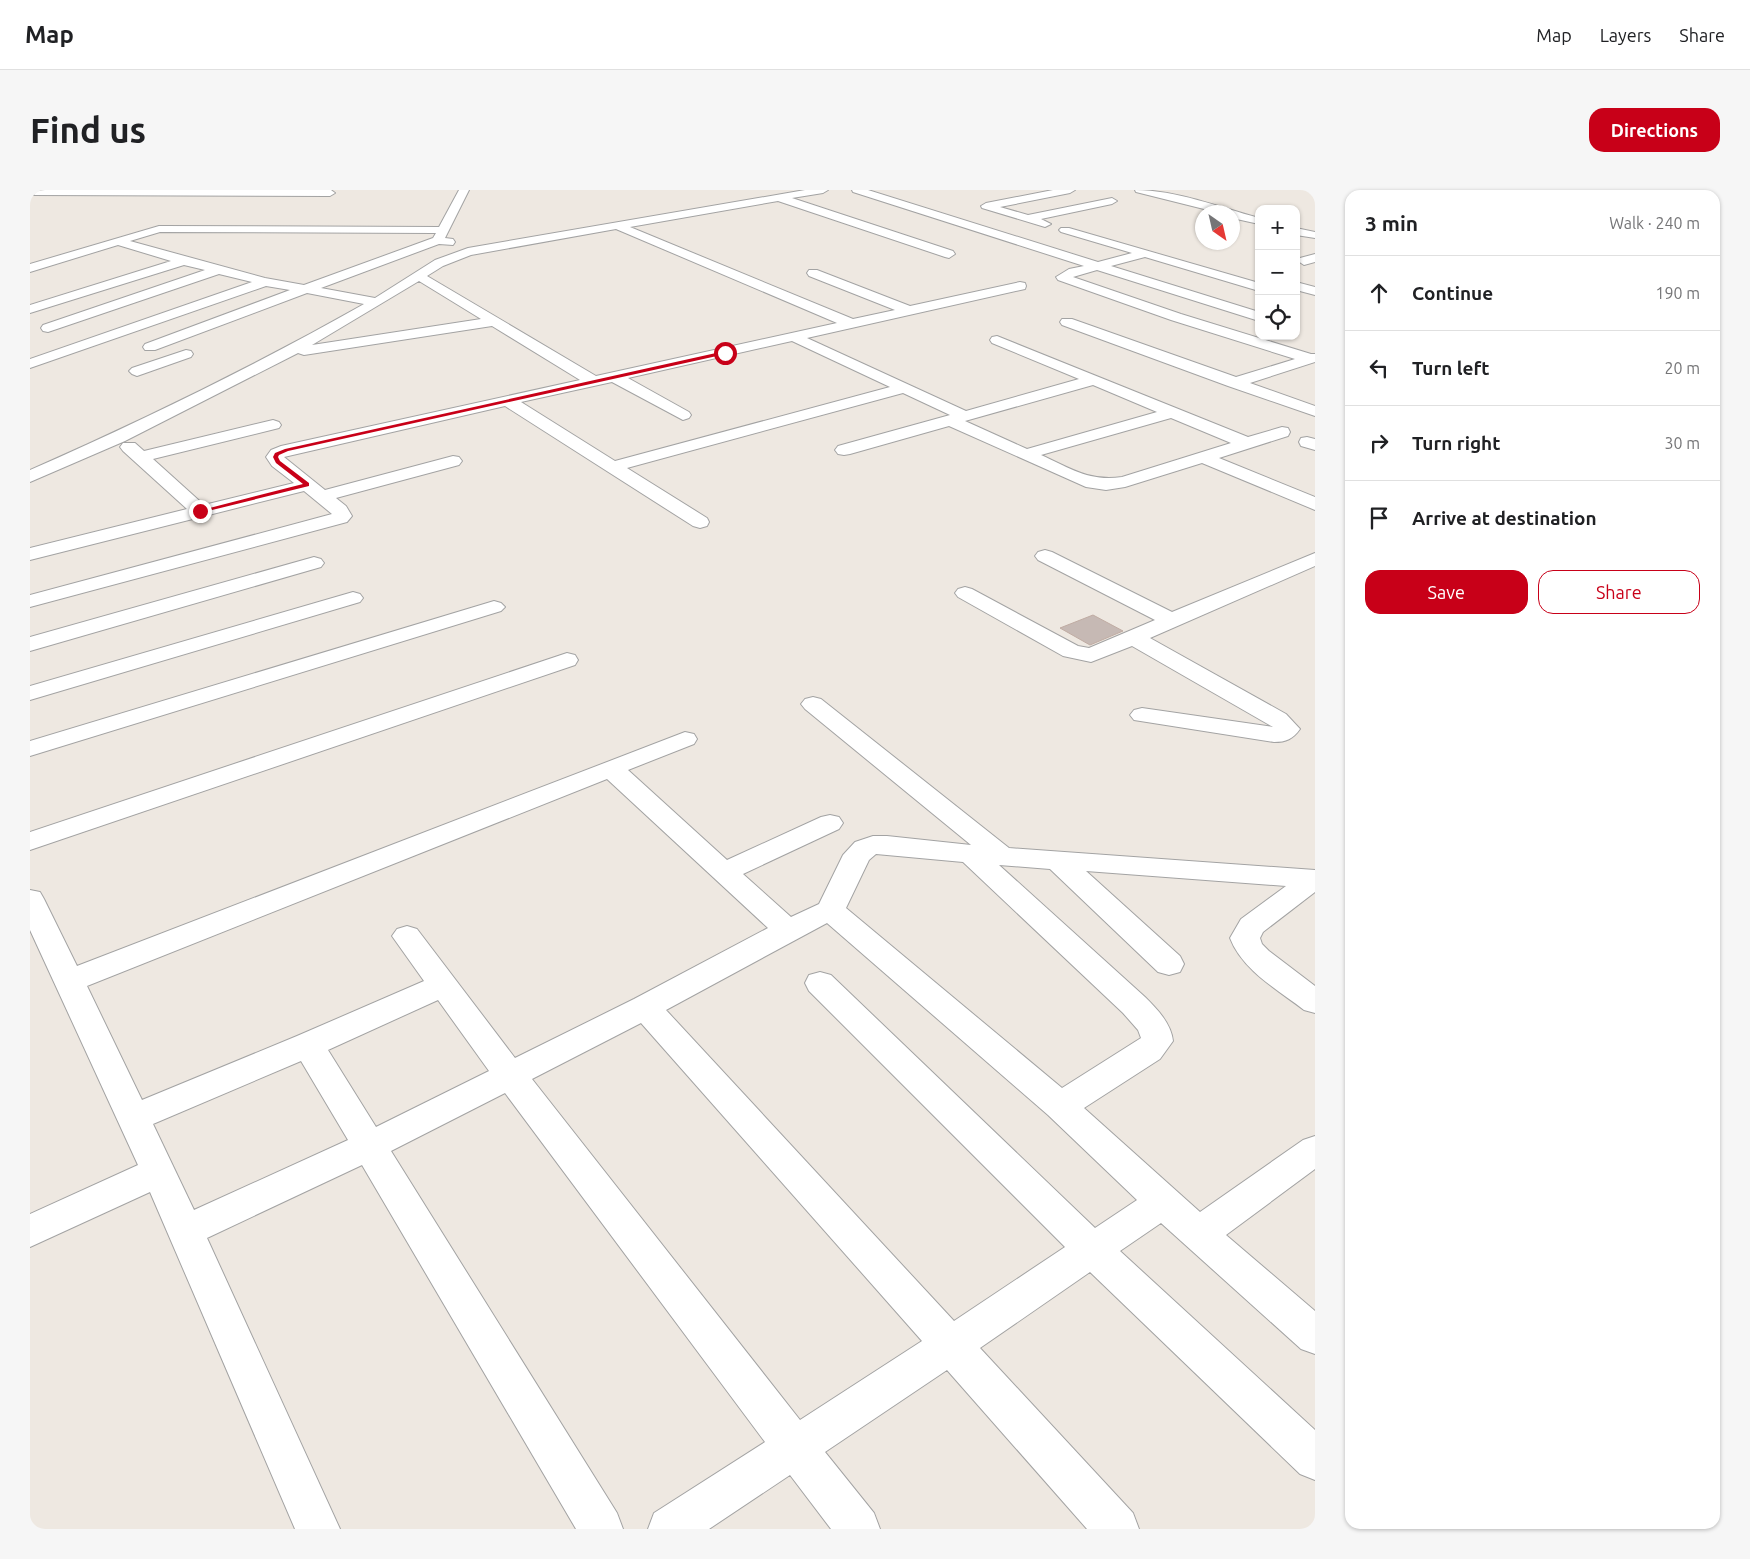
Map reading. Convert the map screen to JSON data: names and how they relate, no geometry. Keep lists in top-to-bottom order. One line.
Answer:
{"north":"bottom right","page":{"header":"Map","nav":["Map","Layers","Share"],"buttons":["Directions",["Save","Share"]],"title":"Find us","heading":["3 min","Walk · 240 m"],"map_buttons":["+","−"],"list":[["Continue","190 m"],["Turn left","20 m"],["Turn right","30 m"],"Arrive at destination"]}}
